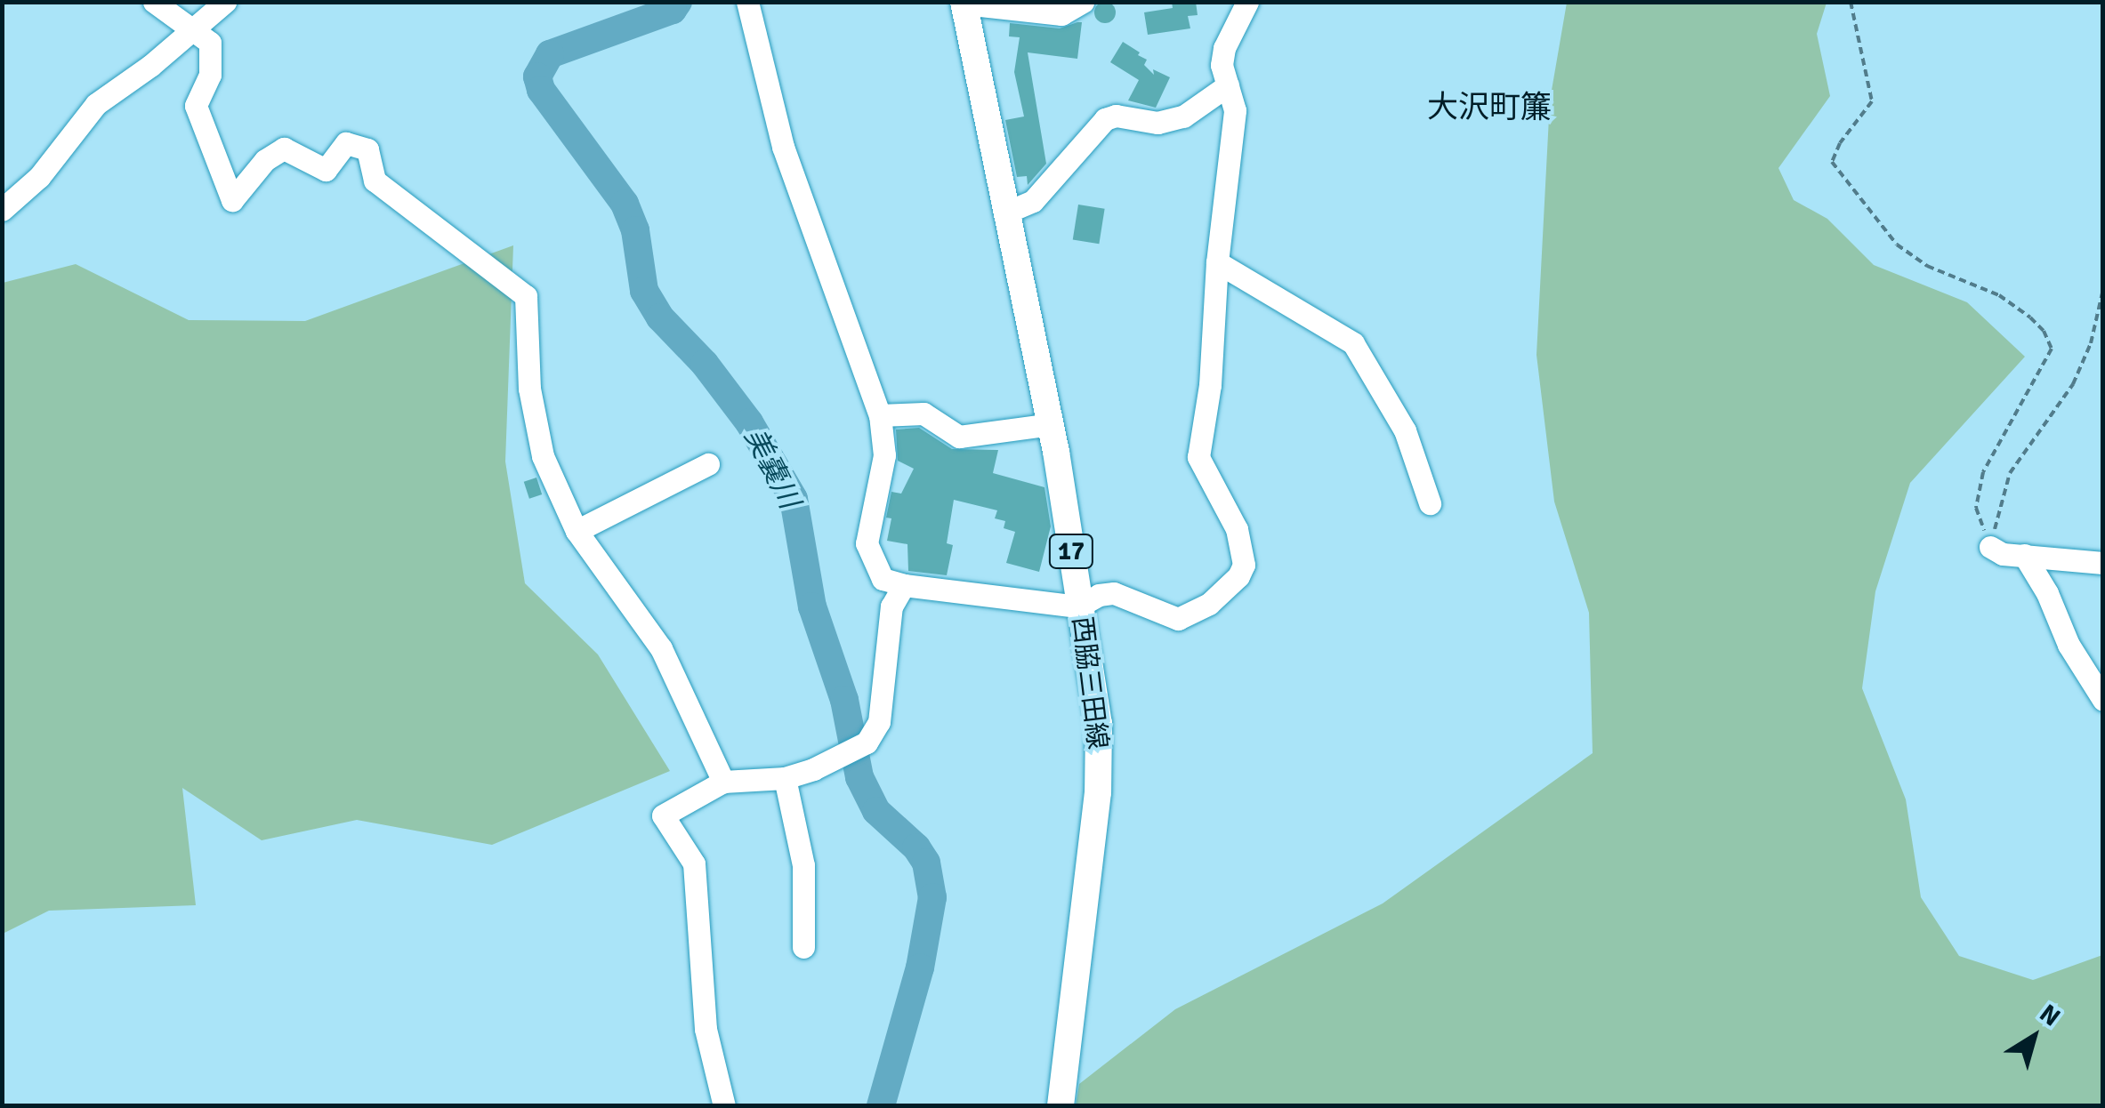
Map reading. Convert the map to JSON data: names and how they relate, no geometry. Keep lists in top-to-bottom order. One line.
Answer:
{"streets":{"main road":["17","西脇三田線"]},"districts":["大沢町簾"],"water":["美嚢川"],"north":"top right"}
